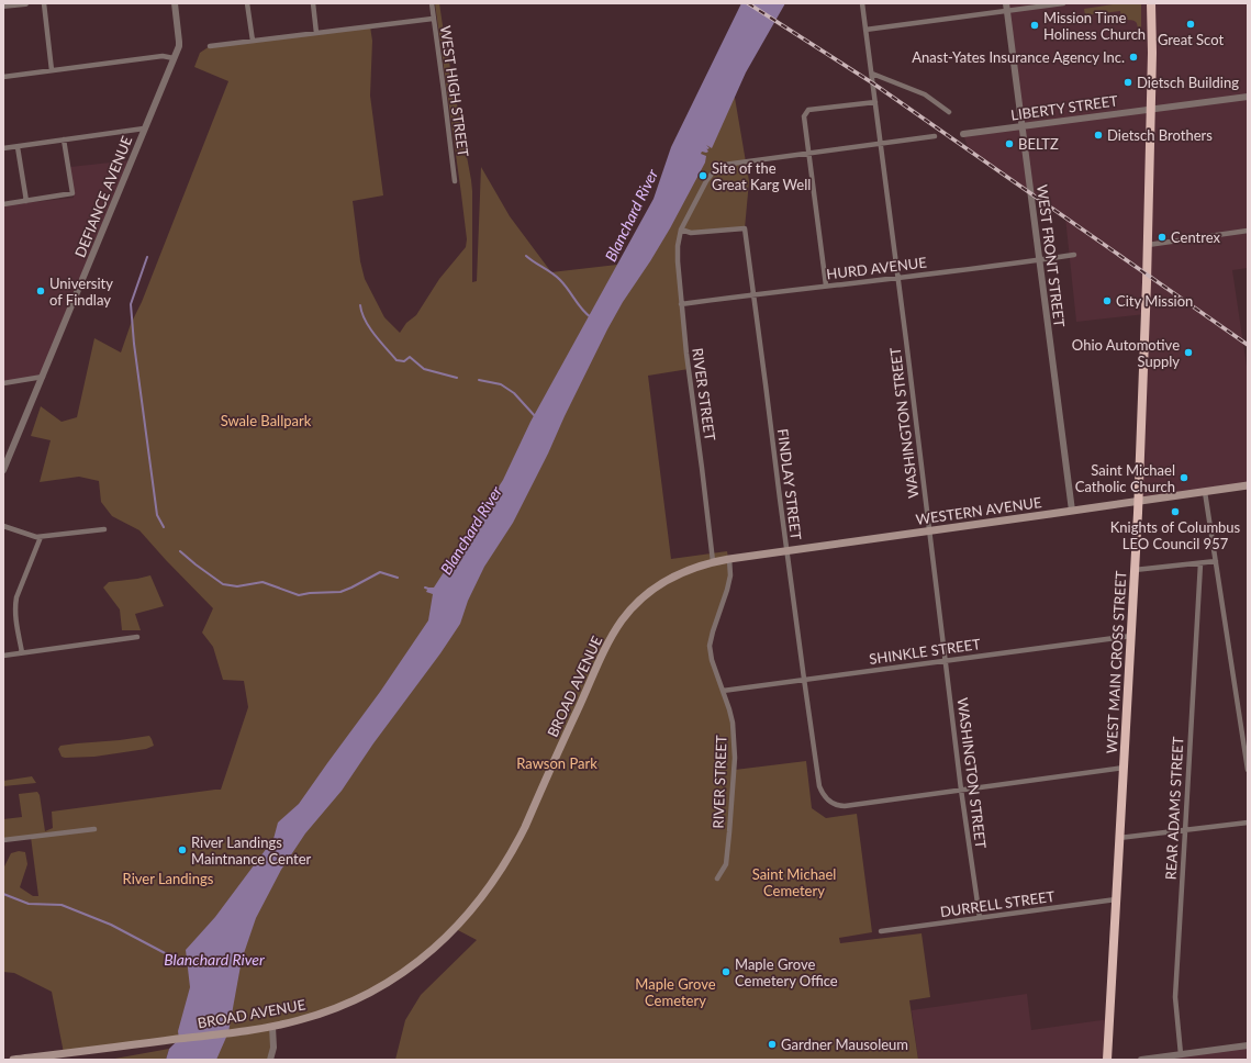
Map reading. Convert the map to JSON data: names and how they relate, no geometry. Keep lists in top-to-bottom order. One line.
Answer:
{"streets":{"highway":["WEST MAIN CROSS STREET"],"main road":["WESTERN AVENUE","BROAD AVENUE"],"street":["WEST HIGH STREET","LIBERTY STREET","DEFIANCE AVENUE","WEST FRONT STREET","HURD AVENUE","RIVER STREET","WASHINGTON STREET","FINDLAY STREET","SHINKLE STREET","REAR ADAMS STREET","DURRELL STREET"]},"crossings":[["LIBERTY STREET","WEST FRONT STREET"],["LIBERTY STREET","WEST MAIN CROSS STREET"],["WEST FRONT STREET","HURD AVENUE"],["WEST FRONT STREET","WESTERN AVENUE"],["HURD AVENUE","RIVER STREET"],["HURD AVENUE","WASHINGTON STREET"],["HURD AVENUE","FINDLAY STREET"],["RIVER STREET","FINDLAY STREET"],["RIVER STREET","WESTERN AVENUE"],["RIVER STREET","SHINKLE STREET"],["RIVER STREET","BROAD AVENUE"],["WASHINGTON STREET","FINDLAY STREET"],["WASHINGTON STREET","WESTERN AVENUE"],["WASHINGTON STREET","SHINKLE STREET"],["WASHINGTON STREET","DURRELL STREET"],["FINDLAY STREET","WESTERN AVENUE"],["FINDLAY STREET","SHINKLE STREET"],["WESTERN AVENUE","WEST MAIN CROSS STREET"],["WESTERN AVENUE","BROAD AVENUE"],["SHINKLE STREET","WEST MAIN CROSS STREET"],["WEST MAIN CROSS STREET","DURRELL STREET"]],"water":["Blanchard River"],"parks":["Swale Ballpark","Rawson Park","Saint Michael Cemetery","River Landings","Maple Grove Cemetery"],"places":["Great Scot","Mission Time Holiness Church","Anast-Yates Insurance Agency Inc.","Dietsch Building","Dietsch Brothers","BELTZ","Site of the Great Karg Well","Centrex","University of Findlay","City Mission","Ohio Automotive Supply","Saint Michael Catholic Church","Knights of Columbus LEO Council 957","River Landings Maintnance Center","Maple Grove Cemetery Office","Gardner Mausoleum"]}
